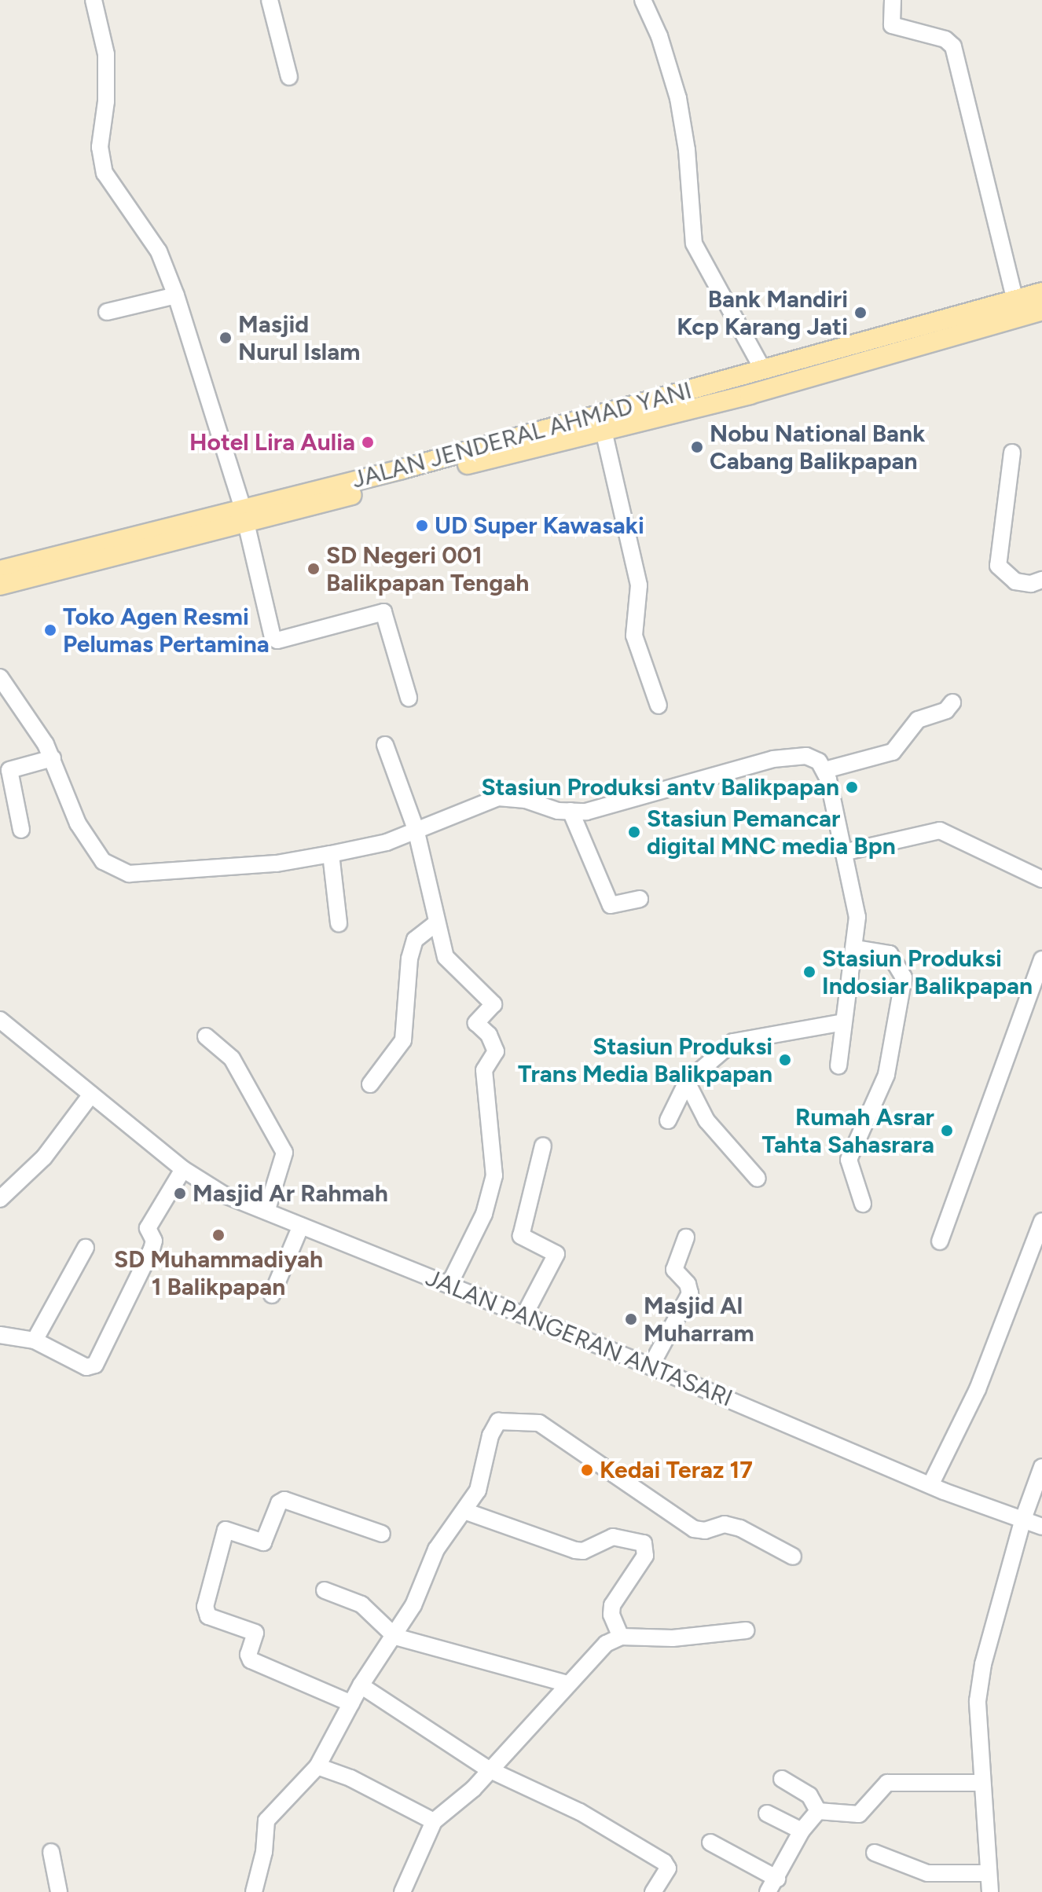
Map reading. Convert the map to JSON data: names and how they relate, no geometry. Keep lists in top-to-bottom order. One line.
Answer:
{"streets":{"main road":["JALAN JENDERAL AHMAD YANI"],"street":["JALAN PANGERAN ANTASARI"]},"places":["Bank Mandiri Kcp Karang Jati","Masjid Nurul Islam","Hotel Lira Aulia","Nobu National Bank Cabang Balikpapan","UD Super Kawasaki","SD Negeri 001 Balikpapan Tengah","Toko Agen Resmi Pelumas Pertamina","Stasiun Produksi antv Balikpapan","Stasiun Pemancar digital MNC media Bpn","Stasiun Produksi Indosiar Balikpapan","Stasiun Produksi Trans Media Balikpapan","Rumah Asrar Tahta Sahasrara","Masjid Ar Rahmah","SD Muhammadiyah 1 Balikpapan","Masjid Al Muharram","Kedai Teraz 17"]}
